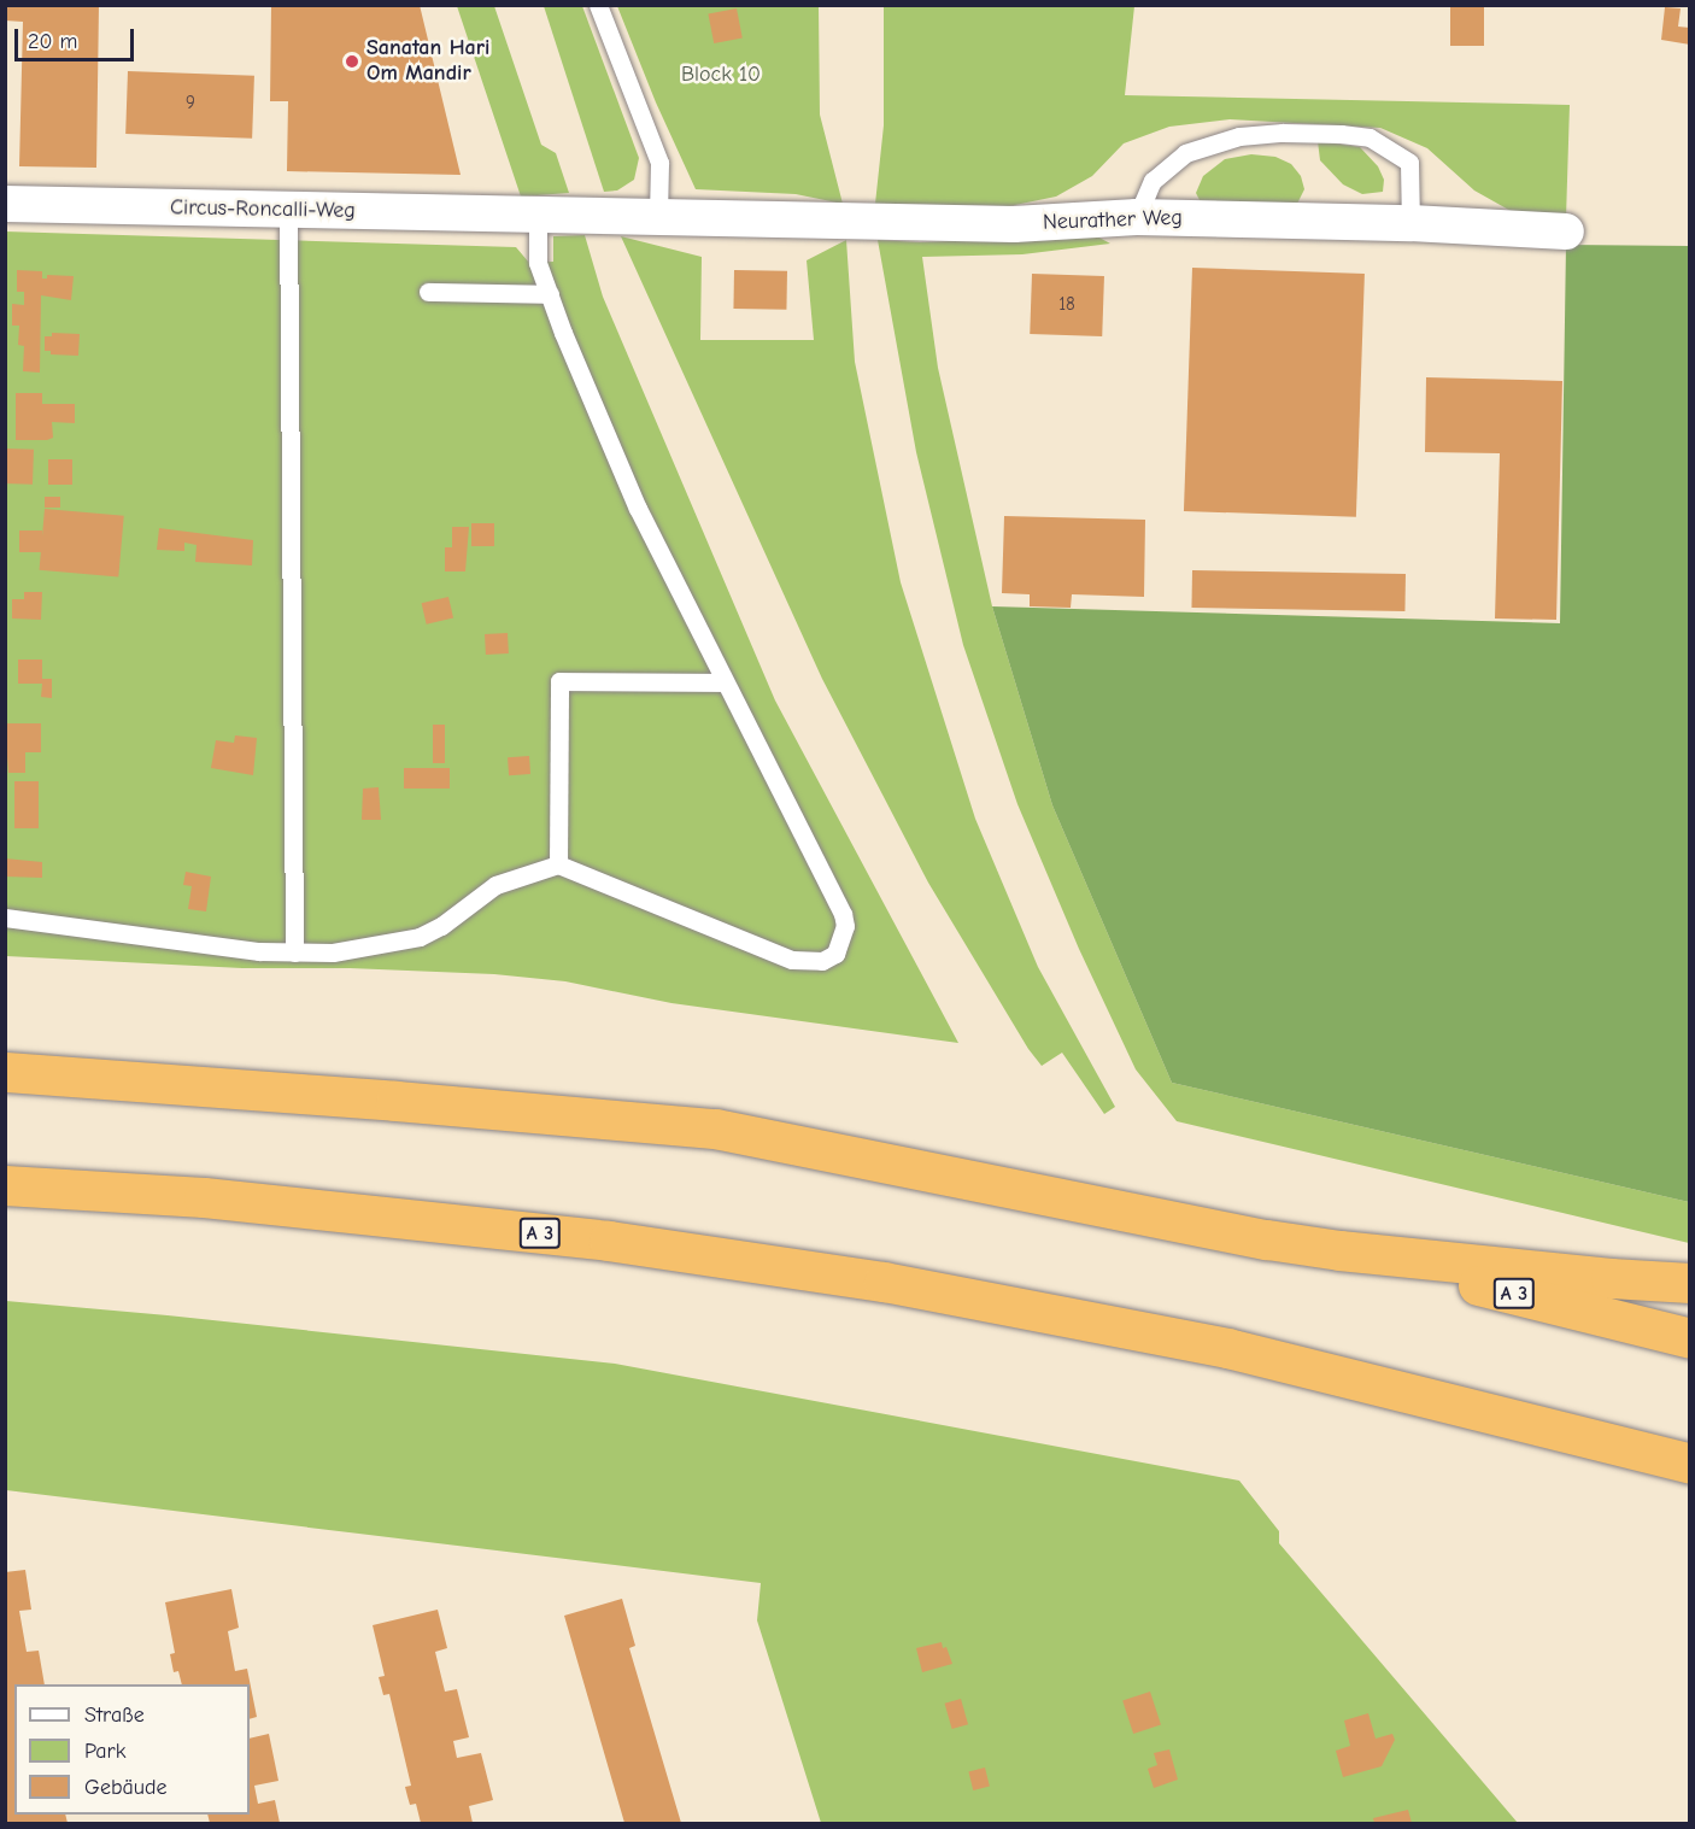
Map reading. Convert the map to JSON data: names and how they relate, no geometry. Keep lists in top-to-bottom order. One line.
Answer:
{"streets":{"highway":["A 3"],"street":["Circus-Roncalli-Weg","Neurather Weg"]},"crossings":[["Circus-Roncalli-Weg","Neurather Weg"]],"parks":["Block 10"],"places":["Sanatan Hari Om Mandir"],"house_numbers":["9","18"],"legend":["Straße","Park","Gebäude"],"scale_bar":"20 m"}
